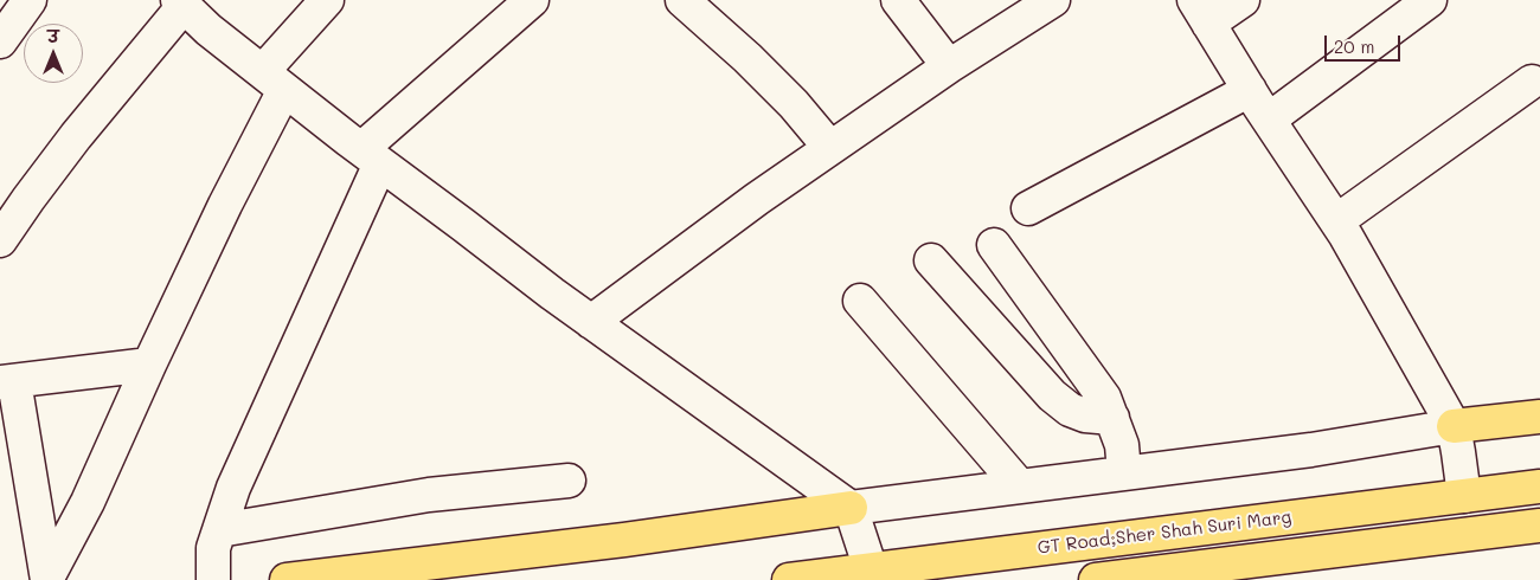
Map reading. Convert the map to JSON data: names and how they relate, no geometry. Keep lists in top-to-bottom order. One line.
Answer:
{"streets":{"main road":["GT Road;Sher Shah Suri Marg"]},"scale_bar":"20 m","north":"top"}
